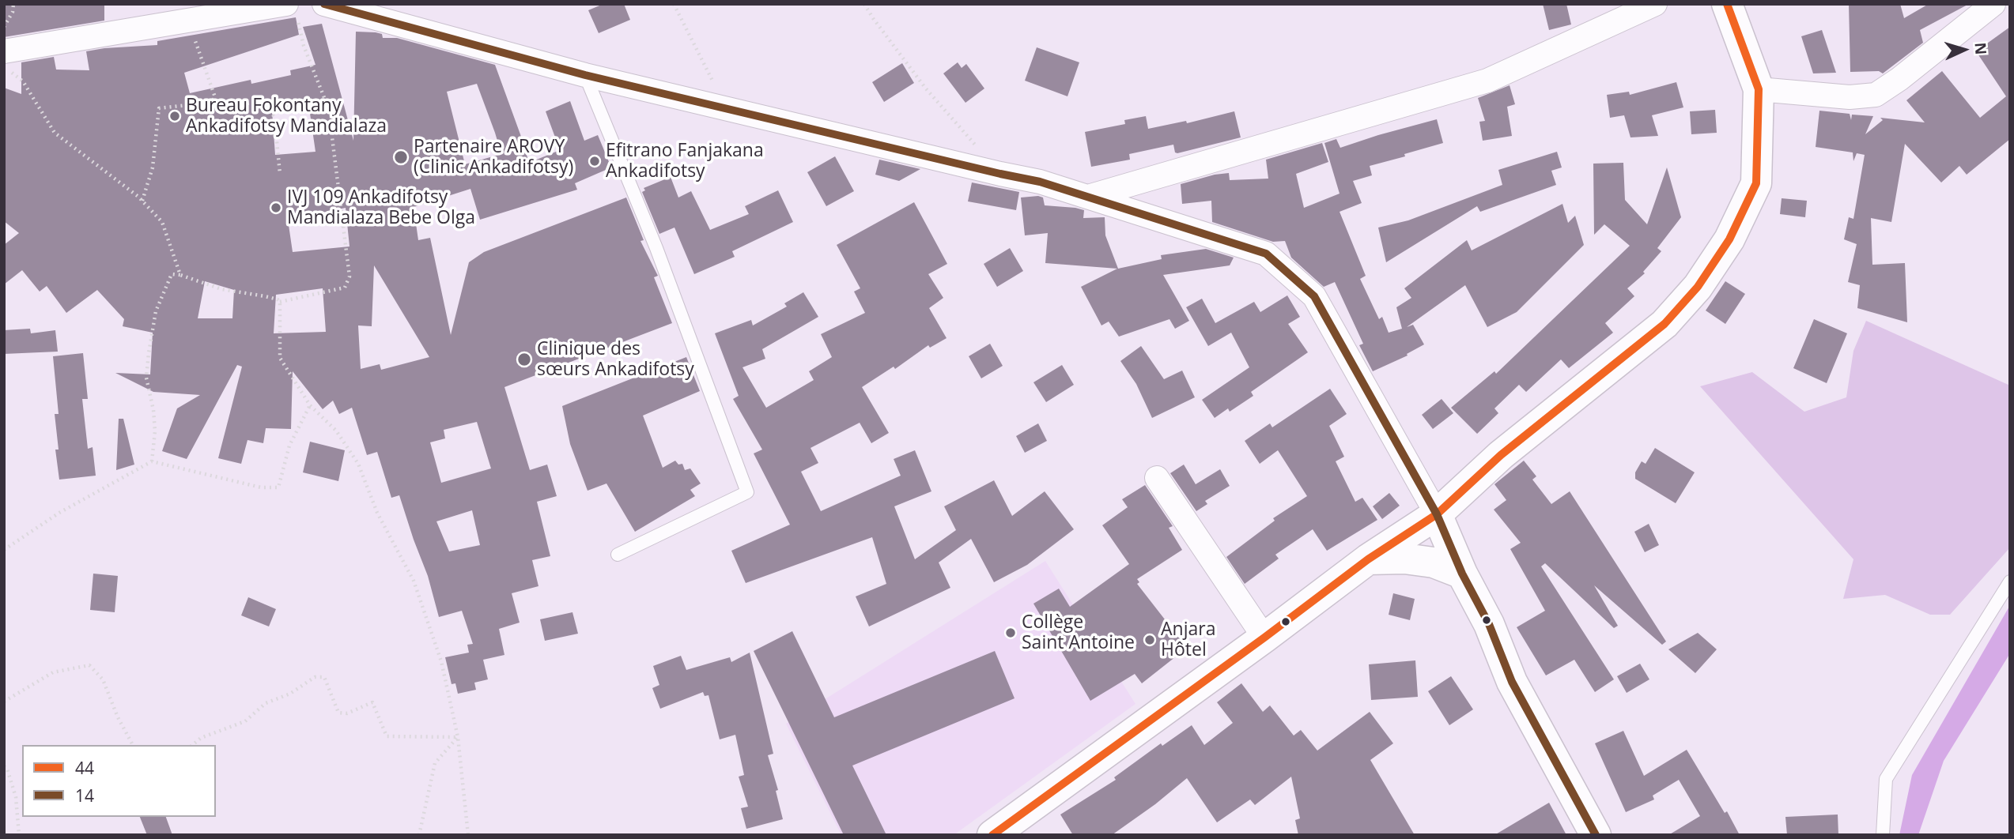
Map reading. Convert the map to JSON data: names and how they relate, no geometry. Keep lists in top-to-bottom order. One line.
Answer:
{"places":["Bureau Fokontany Ankadifotsy Mandialaza","Partenaire AROVY (Clinic Ankadifotsy)","Efitrano Fanjakana Ankadifotsy","IVJ 109 Ankadifotsy Mandialaza Bebe Olga","Clinique des sœurs Ankadifotsy","Collège Saint Antoine","Anjara Hôtel"],"lines":["transit line 44","transit line 14"],"legend":["44","14"],"north":"right"}
